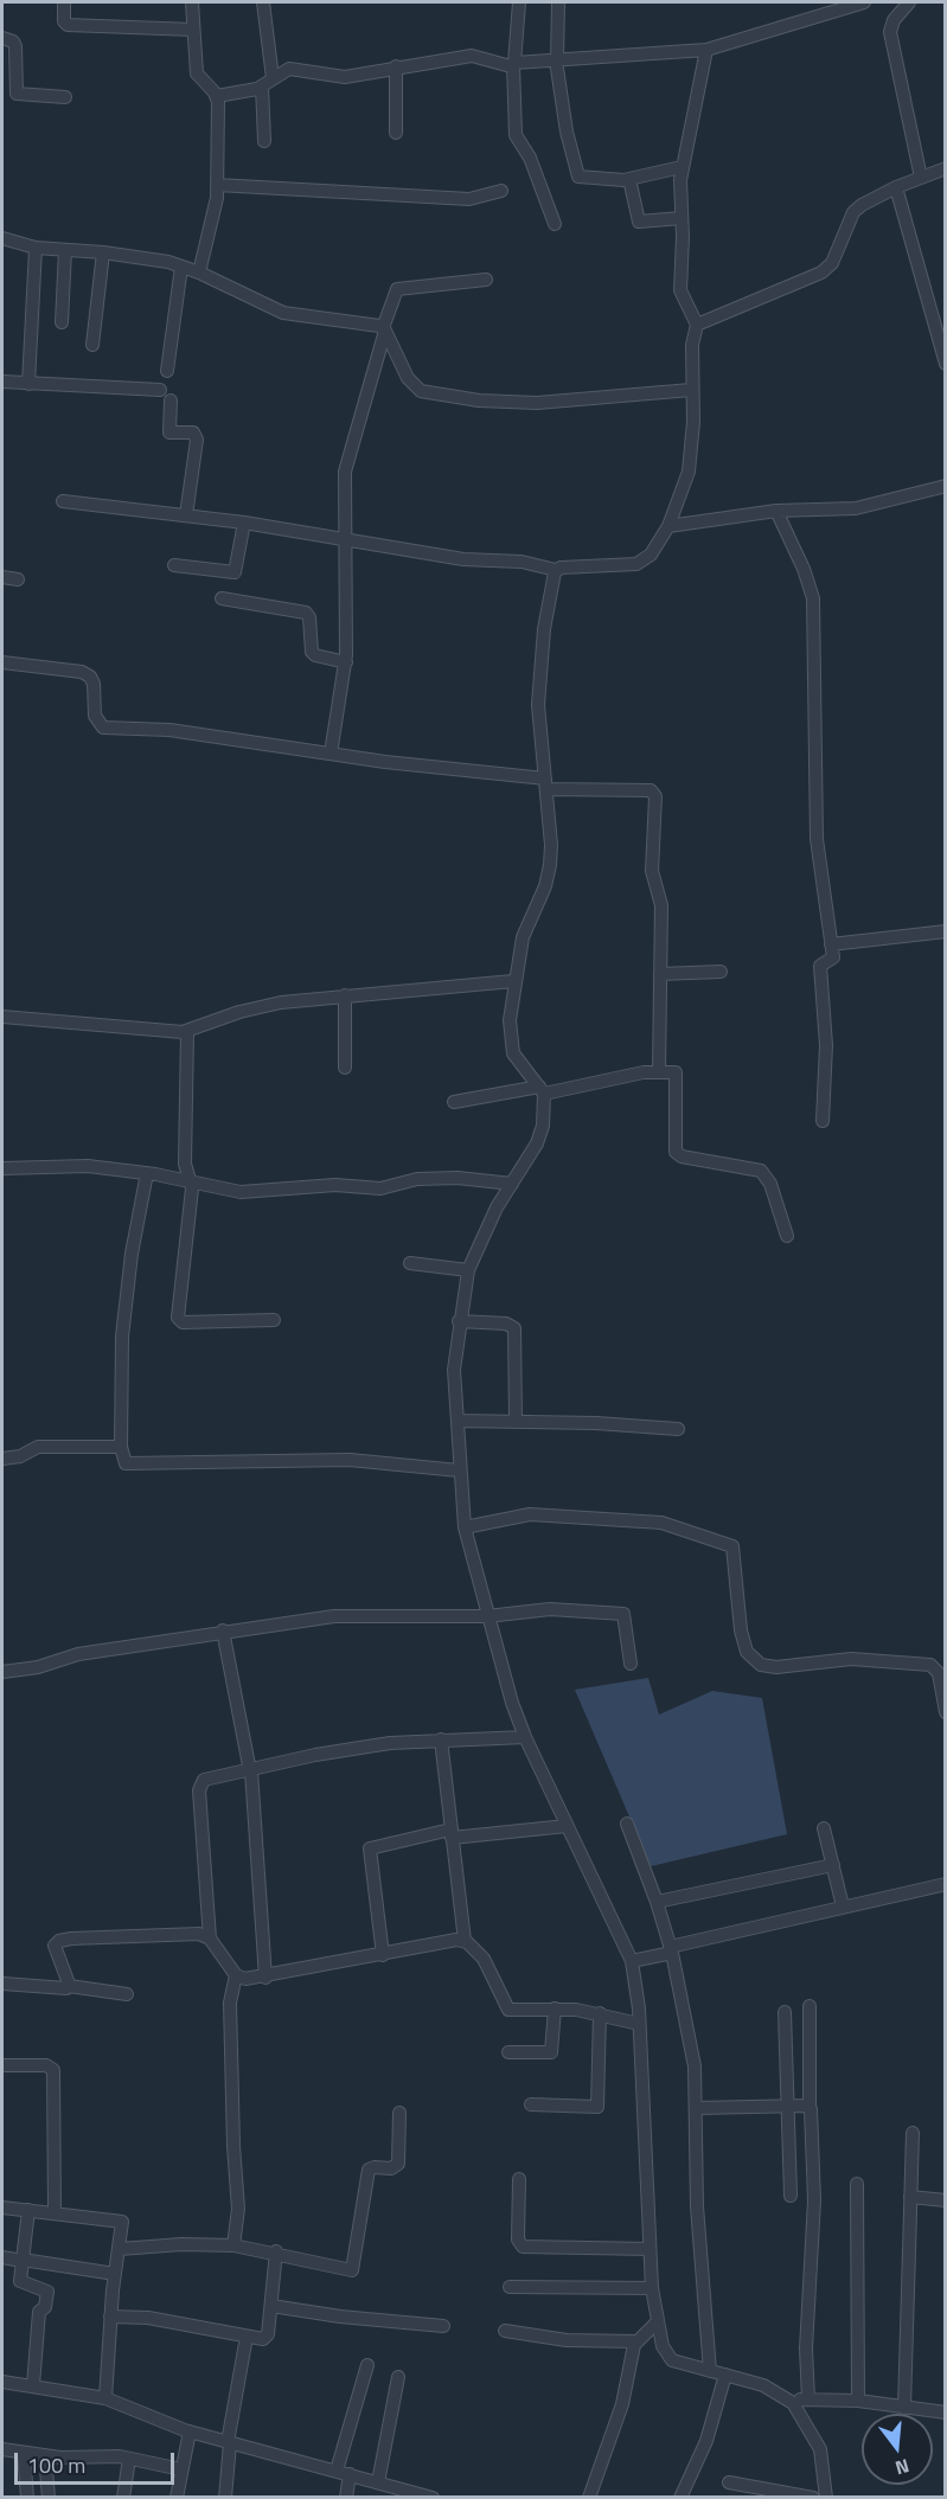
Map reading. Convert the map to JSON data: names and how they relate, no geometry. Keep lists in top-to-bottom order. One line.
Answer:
{"scale_bar":"100 m","north":"bottom"}
